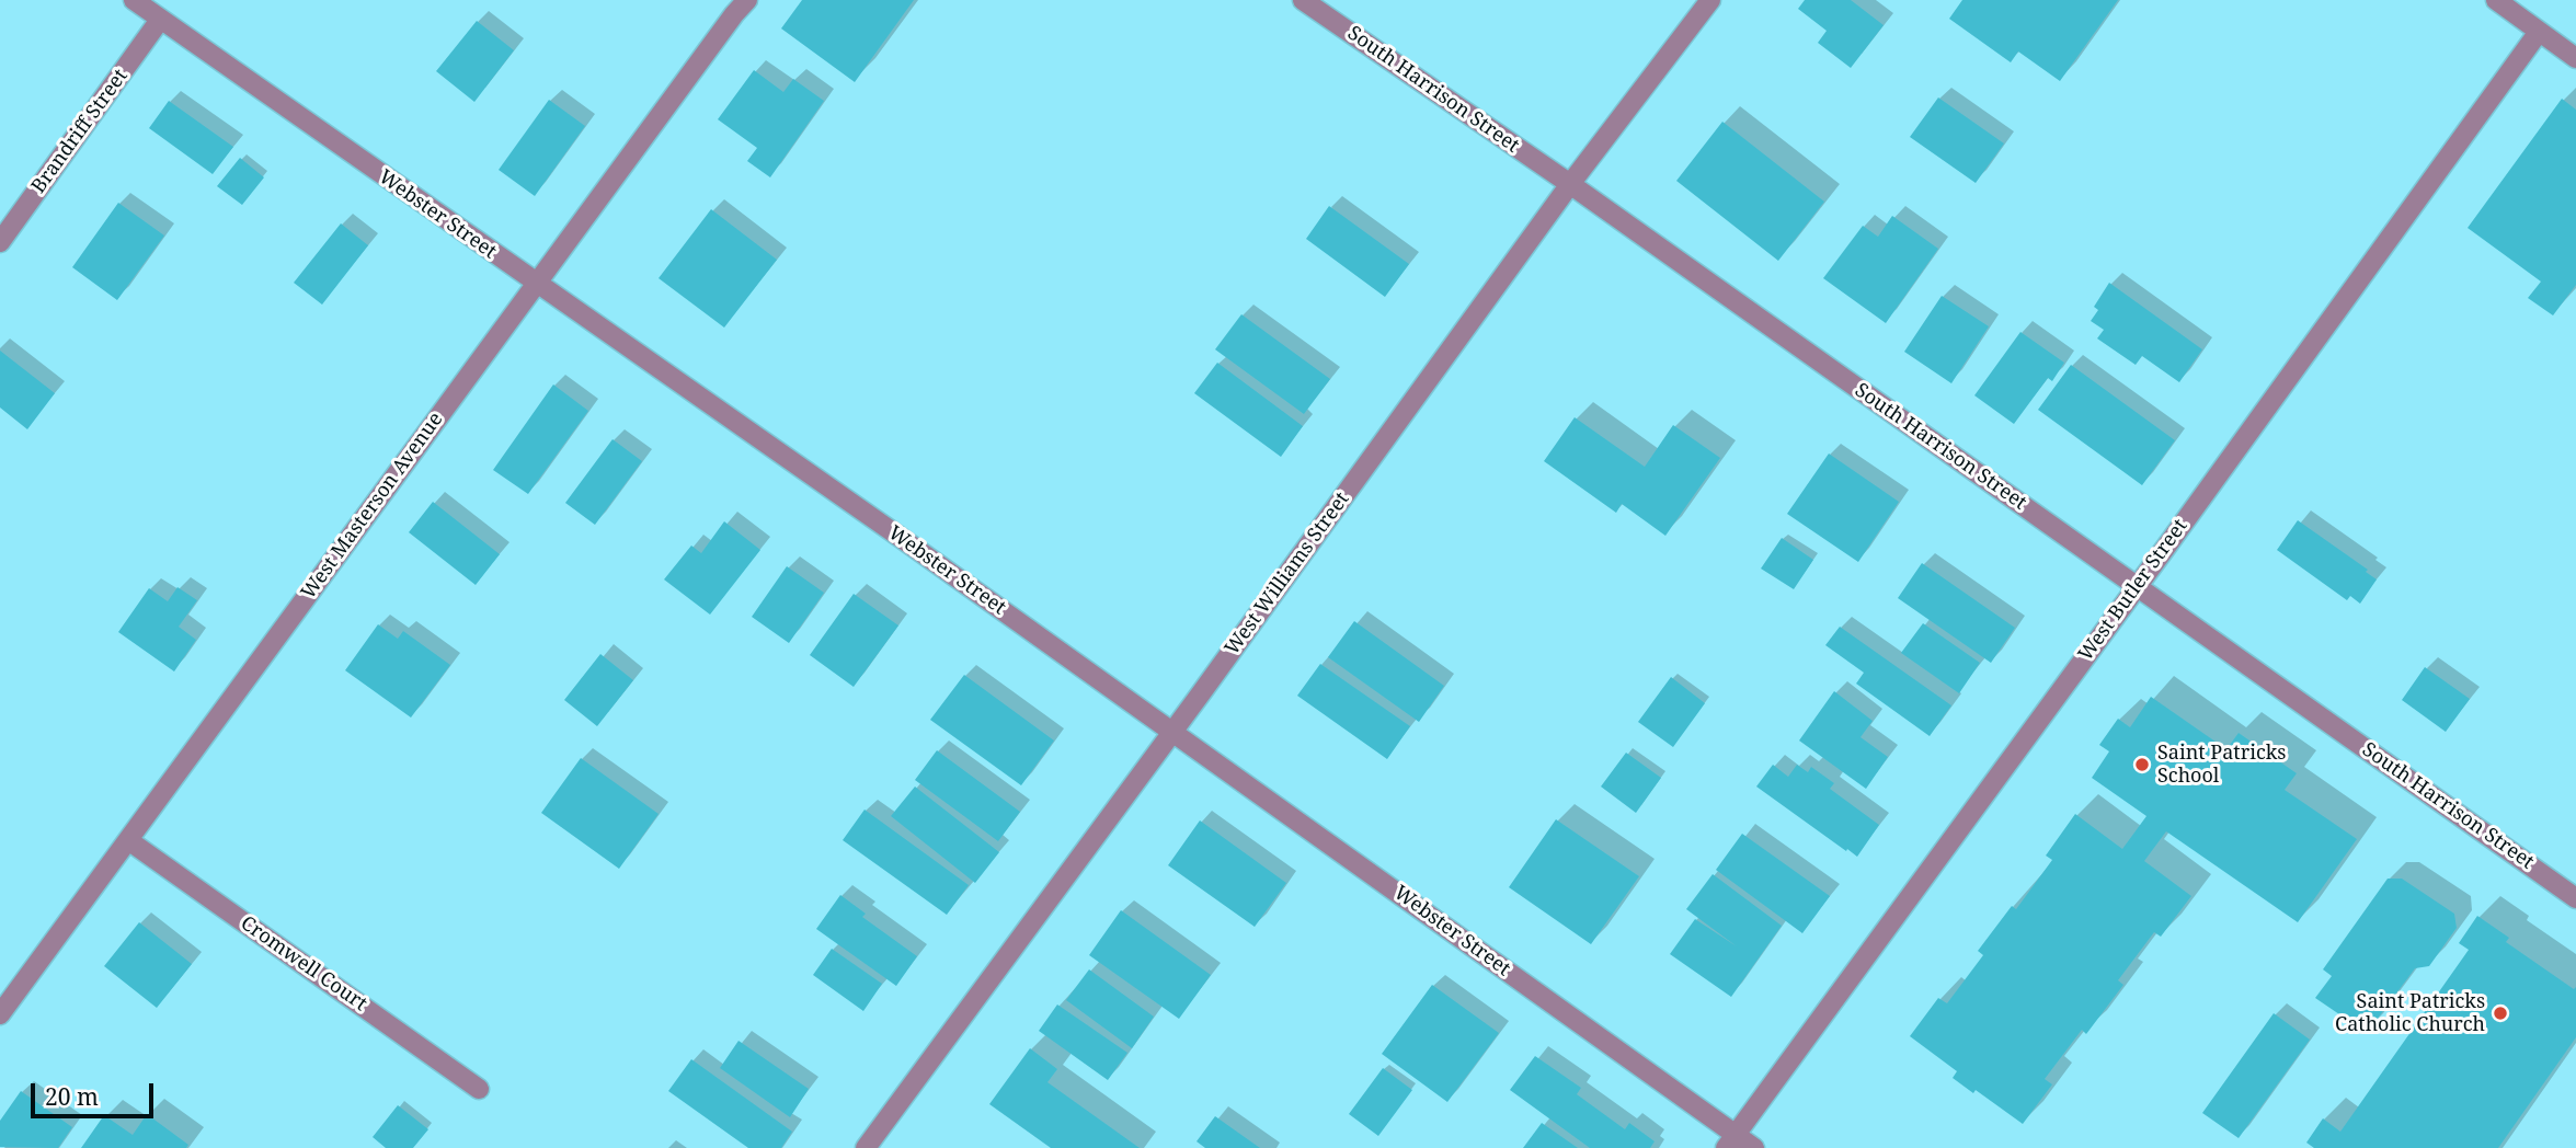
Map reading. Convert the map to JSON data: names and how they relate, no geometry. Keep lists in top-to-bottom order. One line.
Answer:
{"streets":{"street":["South Harrison Street","Brandriff Street","Webster Street","West Masterson Avenue","West Williams Street","West Butler Street","Cromwell Court"]},"crossings":[["South Harrison Street","West Williams Street"],["South Harrison Street","West Butler Street"],["Brandriff Street","Webster Street"],["Webster Street","West Masterson Avenue"],["Webster Street","West Williams Street"],["Webster Street","West Butler Street"],["West Masterson Avenue","Cromwell Court"]],"places":["Saint Patricks School","Saint Patricks Catholic Church"],"scale_bar":"20 m"}
